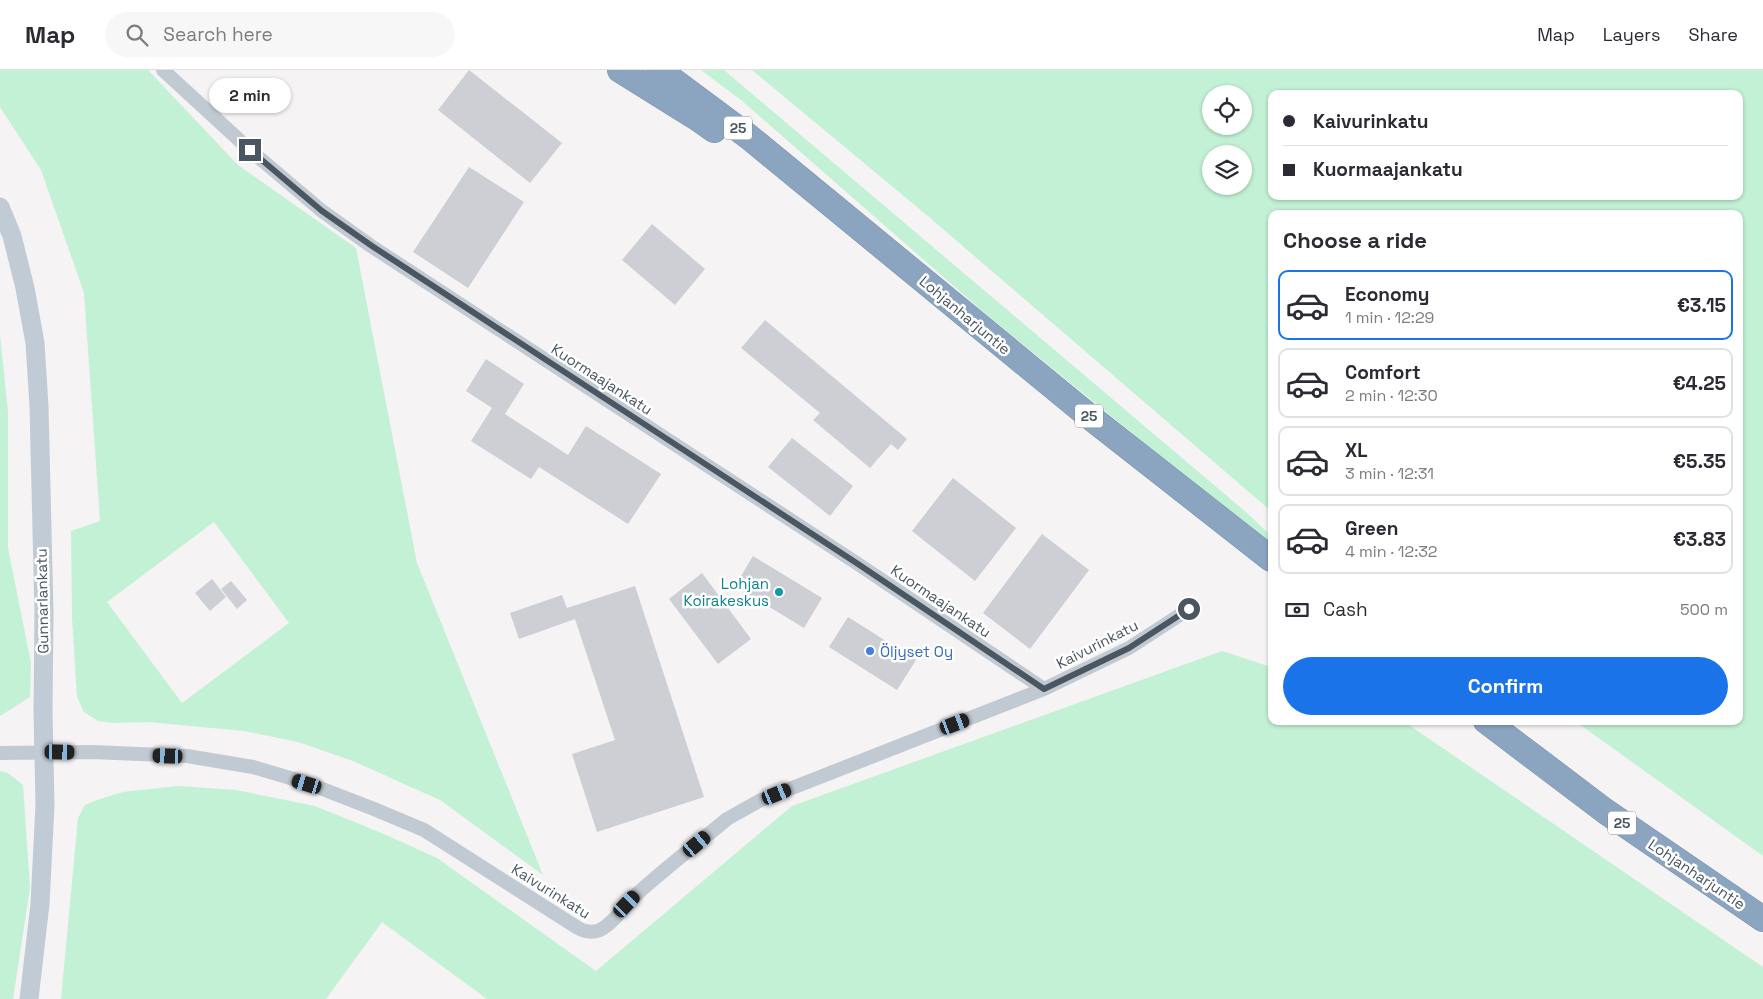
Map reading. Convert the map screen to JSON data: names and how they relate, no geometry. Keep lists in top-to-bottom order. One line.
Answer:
{"streets":{"highway":["25","Lohjanharjuntie"],"street":["Kuormaajankatu","Gunnarlankatu","Kaivurinkatu"]},"crossings":[["Kuormaajankatu","Kaivurinkatu"],["Gunnarlankatu","Kaivurinkatu"]],"places":["Lohjan Koirakeskus","Öljyset Oy"],"page":{"header":"Map","search":"Search here","nav":["Map","Layers","Share"],"bubble":"2 min","banner":["Kaivurinkatu","Kuormaajankatu"],"heading":"Choose a ride","list":[{"name":"Economy","note":"1 min · 12:29","value":"€3.15"},{"name":"Comfort","note":"2 min · 12:30","value":"€4.25"},{"name":"XL","note":"3 min · 12:31","value":"€5.35"},{"name":"Green","note":"4 min · 12:32","value":"€3.83"}],"pay":["Cash","500 m"],"buttons":"Confirm"}}
